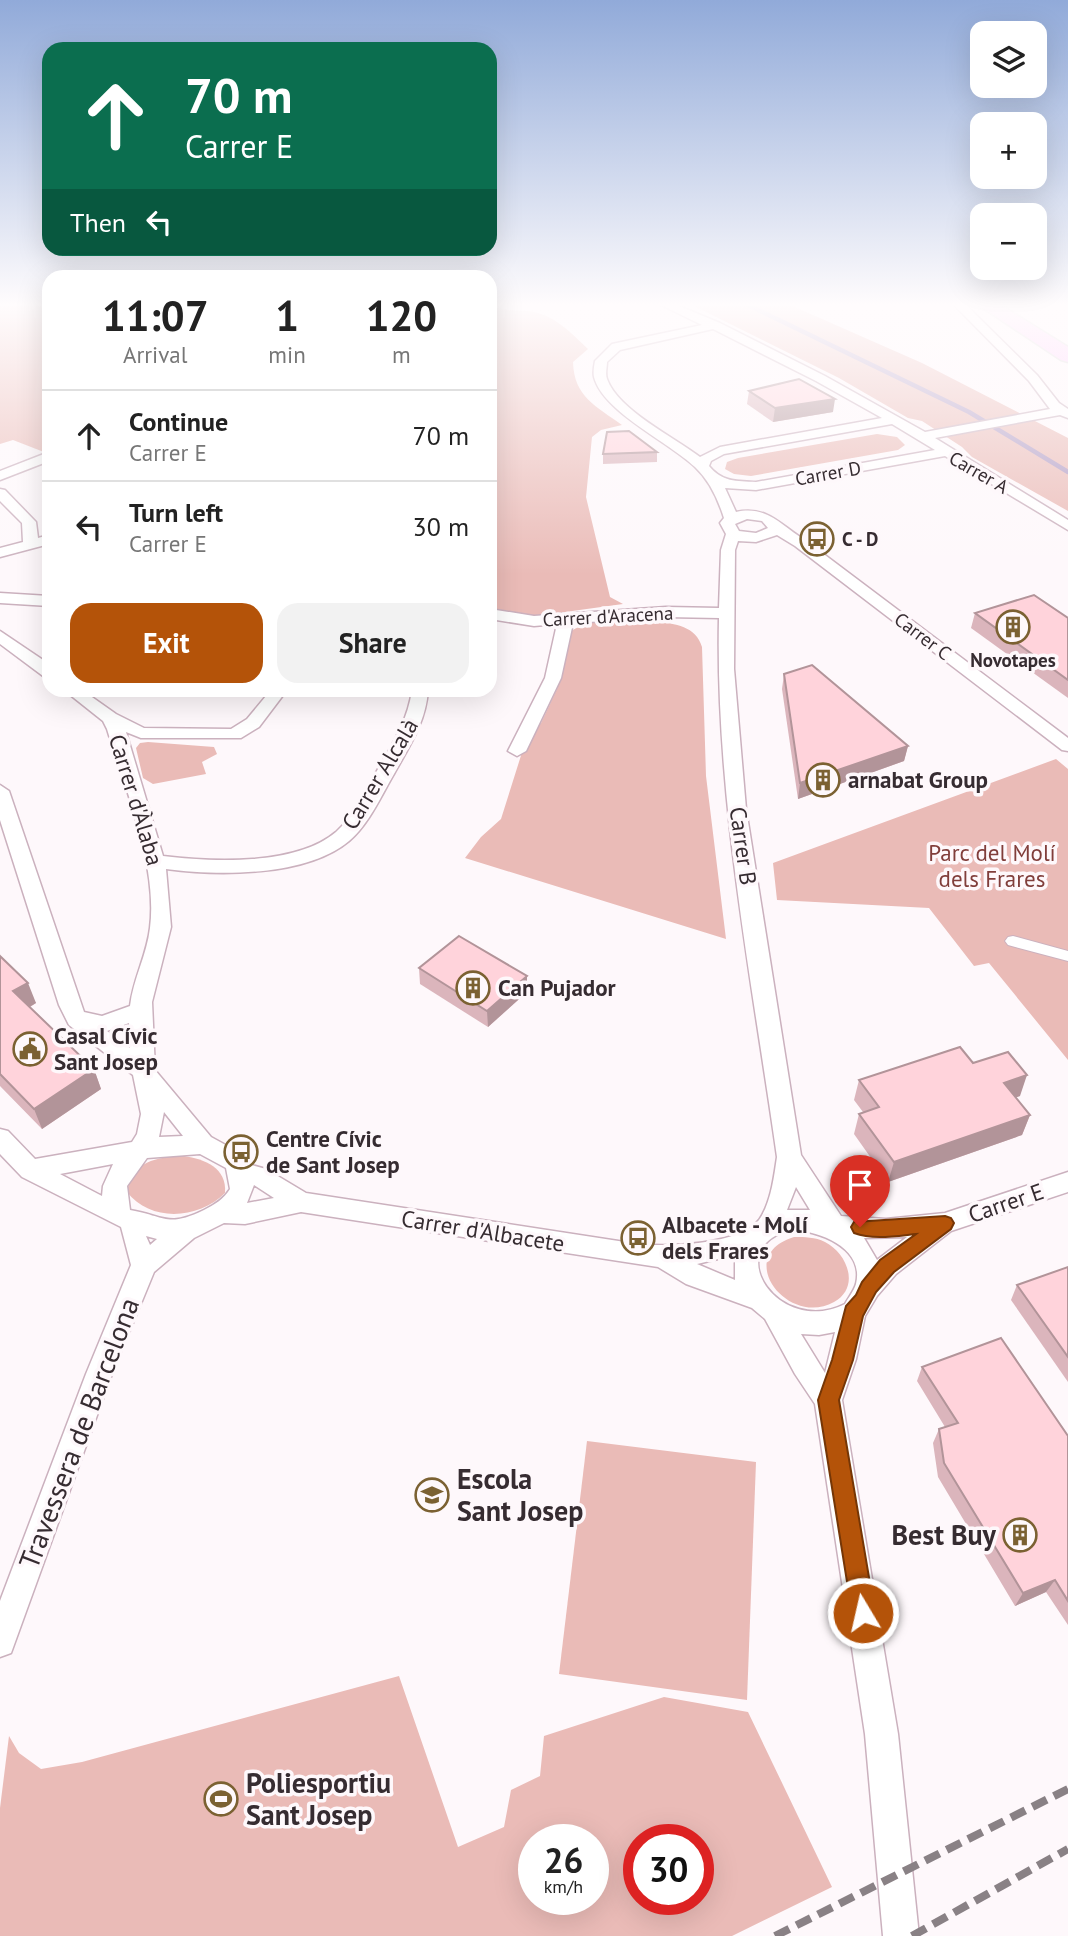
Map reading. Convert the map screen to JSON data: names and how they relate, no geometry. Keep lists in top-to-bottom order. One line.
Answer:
{"streets":{"street":["Carrer A","Carrer D","Carrer d'Aracena","Carrer C","Carrer Alcalà","Carrer d'Àlaba","Carrer B","Carrer E","Carrer d'Albacete","Travessera de Barcelona"]},"crossings":[["Carrer A","Carrer D"],["Carrer d'Aracena","Carrer B"],["Carrer Alcalà","Carrer d'Àlaba"],["Carrer B","Carrer E"],["Carrer B","Carrer d'Albacete"],["Carrer E","Carrer d'Albacete"],["Carrer d'Albacete","Travessera de Barcelona"]],"parks":["Parc del Molí dels Frares"],"places":{"bus stop":["C - D","Centre Cívic de Sant Josep","Albacete - Molí dels Frares"],"building":["Novotapes","arnabat Group","Can Pujador","Best Buy"],"public building":["Casal Cívic Sant Josep"],"school or university":["Escola Sant Josep"],"sports":["Poliesportiu Sant Josep"]},"page":{"map_buttons":["+","−"],"turn":["70 m","Carrer E"],"then":"Then","eta":["11:07","Arrival","1","min","120","m"],"list":[{"name":"Continue","note":"Carrer E","value":"70 m"},{"name":"Turn left","note":"Carrer E","value":"30 m"}],"buttons":["Exit","Share"],"speed":"26 km/h","limit":"30"}}
